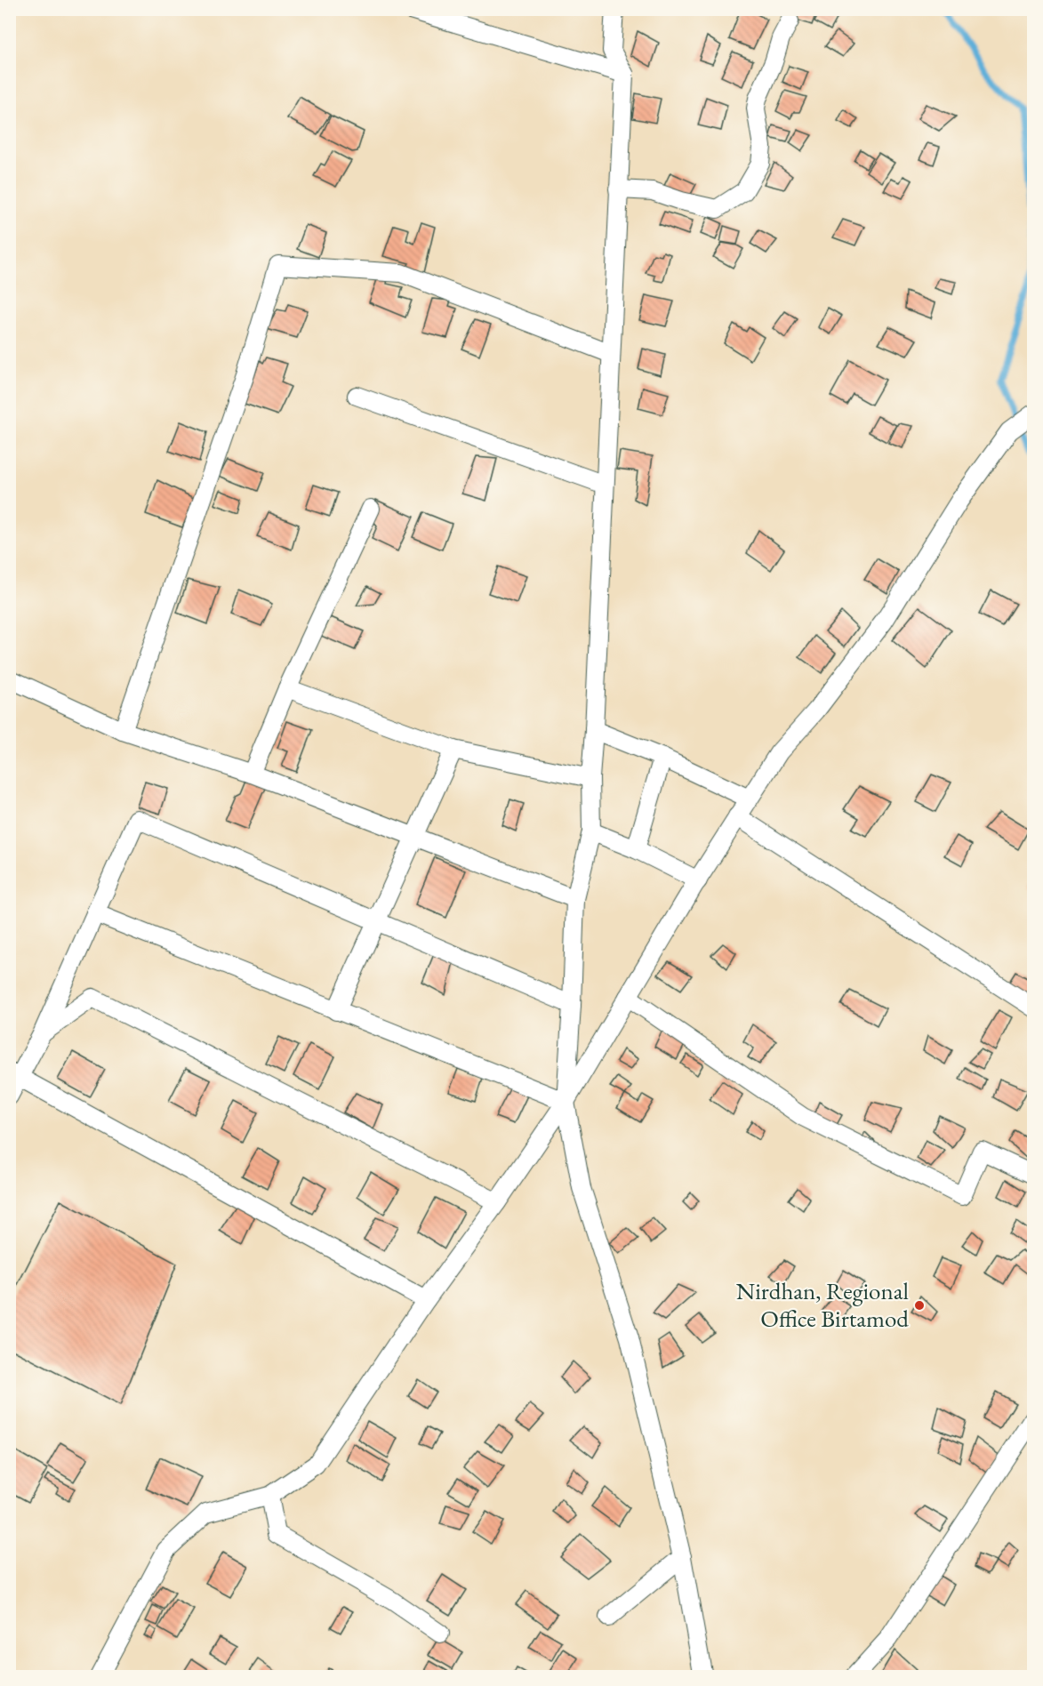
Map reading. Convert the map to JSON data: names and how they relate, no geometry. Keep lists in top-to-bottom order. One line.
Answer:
{"places":["Nirdhan, Regional Office Birtamod"]}
